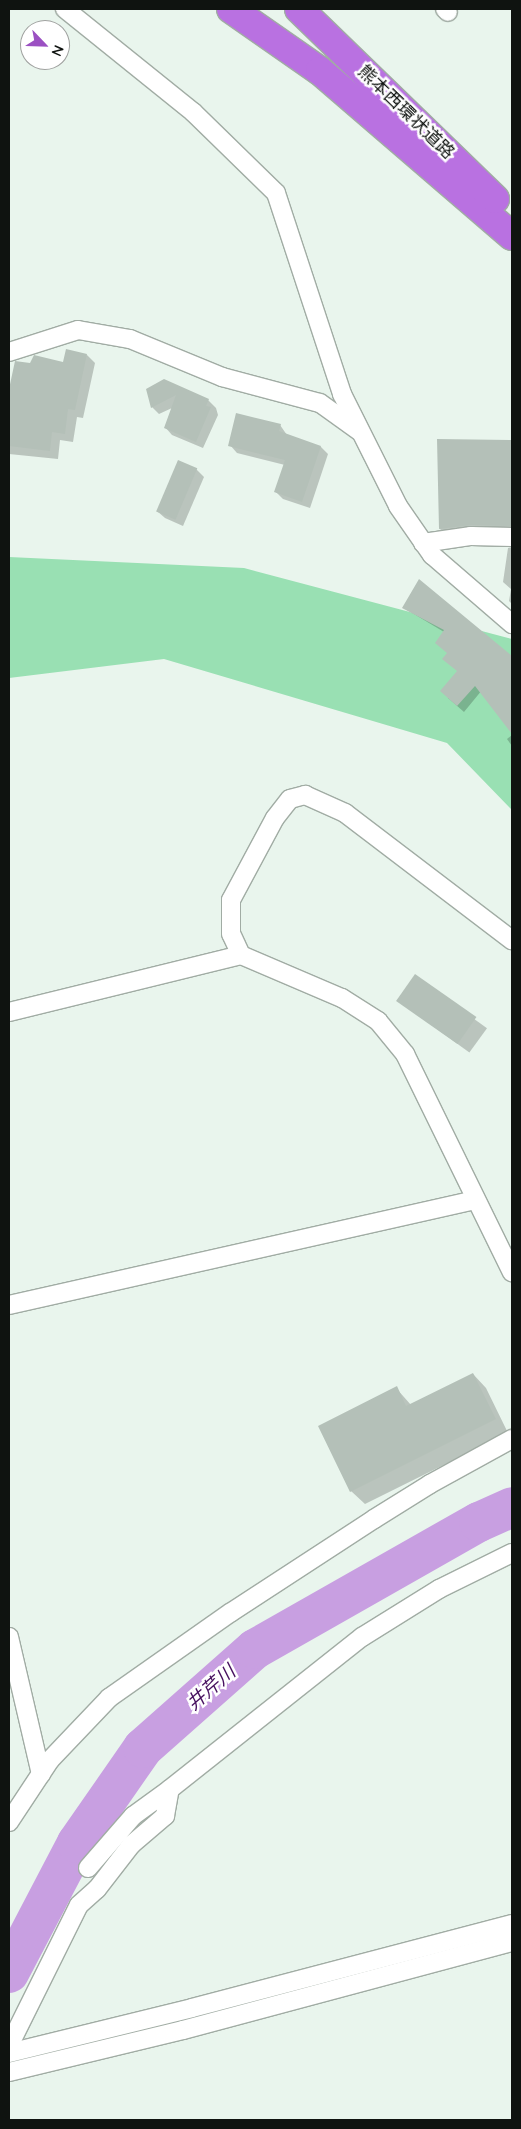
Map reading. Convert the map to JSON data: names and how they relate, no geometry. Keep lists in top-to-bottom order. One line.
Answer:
{"streets":{"highway":["熊本西環状道路"]},"water":["井芹川"],"north":"bottom right"}
